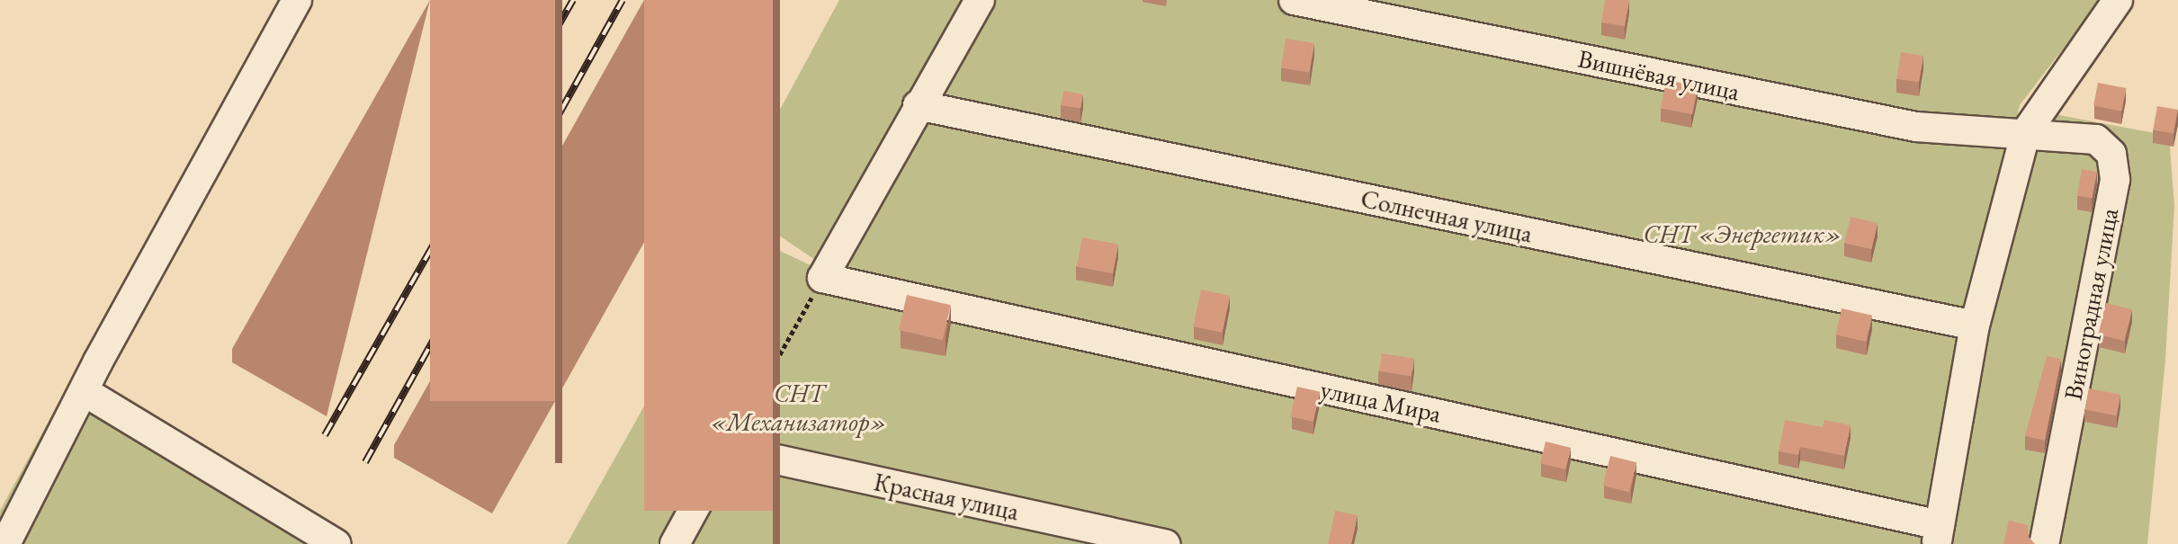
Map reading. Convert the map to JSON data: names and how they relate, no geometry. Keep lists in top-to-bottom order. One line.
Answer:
{"streets":{"street":["Вишнёвая улица","Солнечная улица","Виноградная улица","улица Мира","Красная улица"]},"crossings":[["Вишнёвая улица","Виноградная улица"]],"parks":["СНТ «Энергетик»","СНТ «Механизатор»"]}
